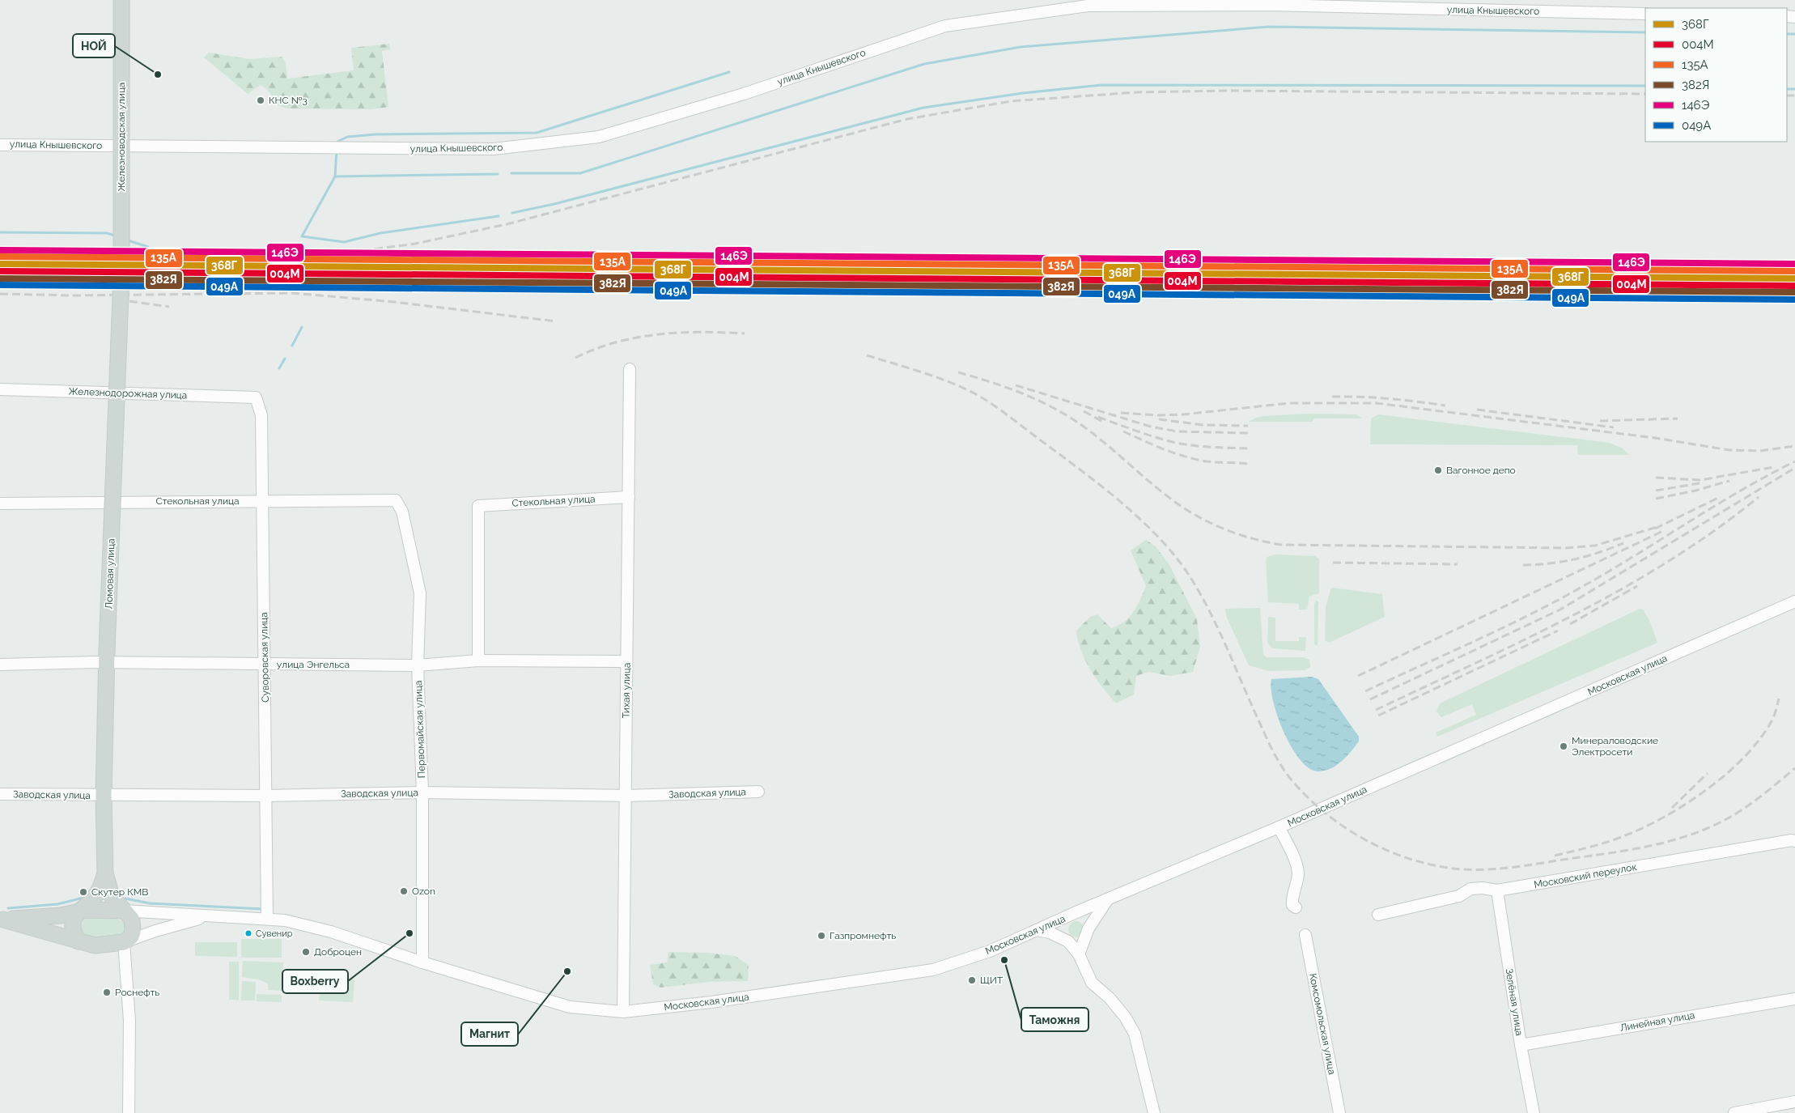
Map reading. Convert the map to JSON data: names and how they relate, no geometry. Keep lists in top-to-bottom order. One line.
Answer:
{"streets":{"main road":["Железноводская улица","Ломовая улица","Московская улица"],"street":["улица Кнышевского","Железнодорожная улица","Стекольная улица","Суворовская улица","улица Энгельса","Тихая улица","Первомайская улица","Заводская улица","Московский переулок","Зелёная улица","Линейная улица","Комсомольская улица"]},"crossings":[["Железноводская улица","Ломовая улица"],["Железнодорожная улица","Суворовская улица"],["Стекольная улица","Суворовская улица"],["Стекольная улица","улица Энгельса"],["Стекольная улица","Тихая улица"],["Стекольная улица","Первомайская улица"],["Ломовая улица","улица Энгельса"],["Ломовая улица","Заводская улица"],["Суворовская улица","улица Энгельса"],["Суворовская улица","Московская улица"],["Суворовская улица","Заводская улица"],["улица Энгельса","Тихая улица"],["улица Энгельса","Первомайская улица"],["Московская улица","Тихая улица"],["Московская улица","Первомайская улица"],["Тихая улица","Заводская улица"],["Первомайская улица","Заводская улица"],["Московский переулок","Зелёная улица"],["Зелёная улица","Линейная улица"]],"places":["НОЙ","КНС №3","Вагонное депо","Минераловодские Электросети","Ozon","Скутер КМВ","Сувенир","Boxberry","Газпромнефть","Доброцен","Таможня","Магнит","ЩИТ","Роснефть"],"lines":["transit line 146Э","transit line 135А","transit line 368Г","transit line 004М","transit line 382Я","transit line 049А"],"legend":["368Г","004М","135А","382Я","146Э","049А"]}
